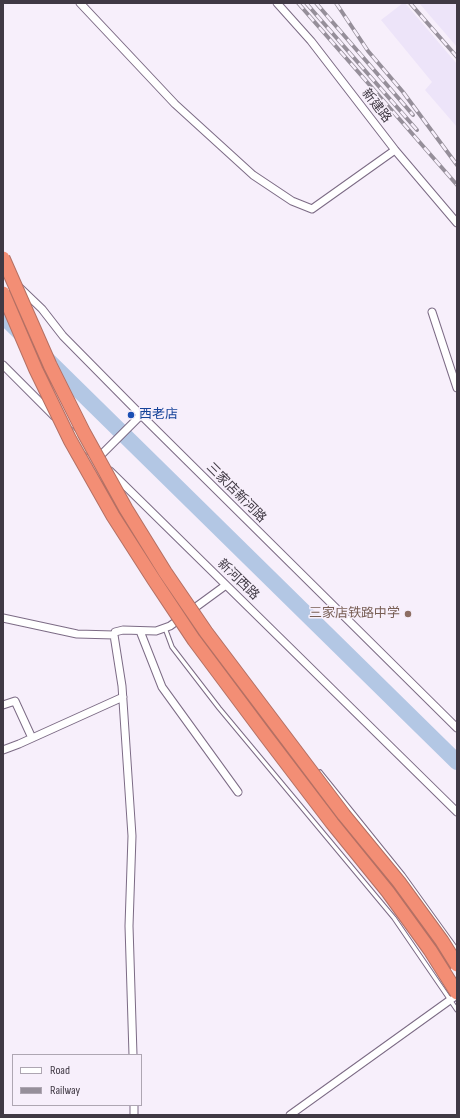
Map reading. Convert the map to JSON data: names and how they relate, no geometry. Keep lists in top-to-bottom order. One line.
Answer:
{"streets":{"street":["新建路","三家店新河路","新河西路"]},"places":["西老店","三家店铁路中学"],"legend":["Road","Railway"]}
